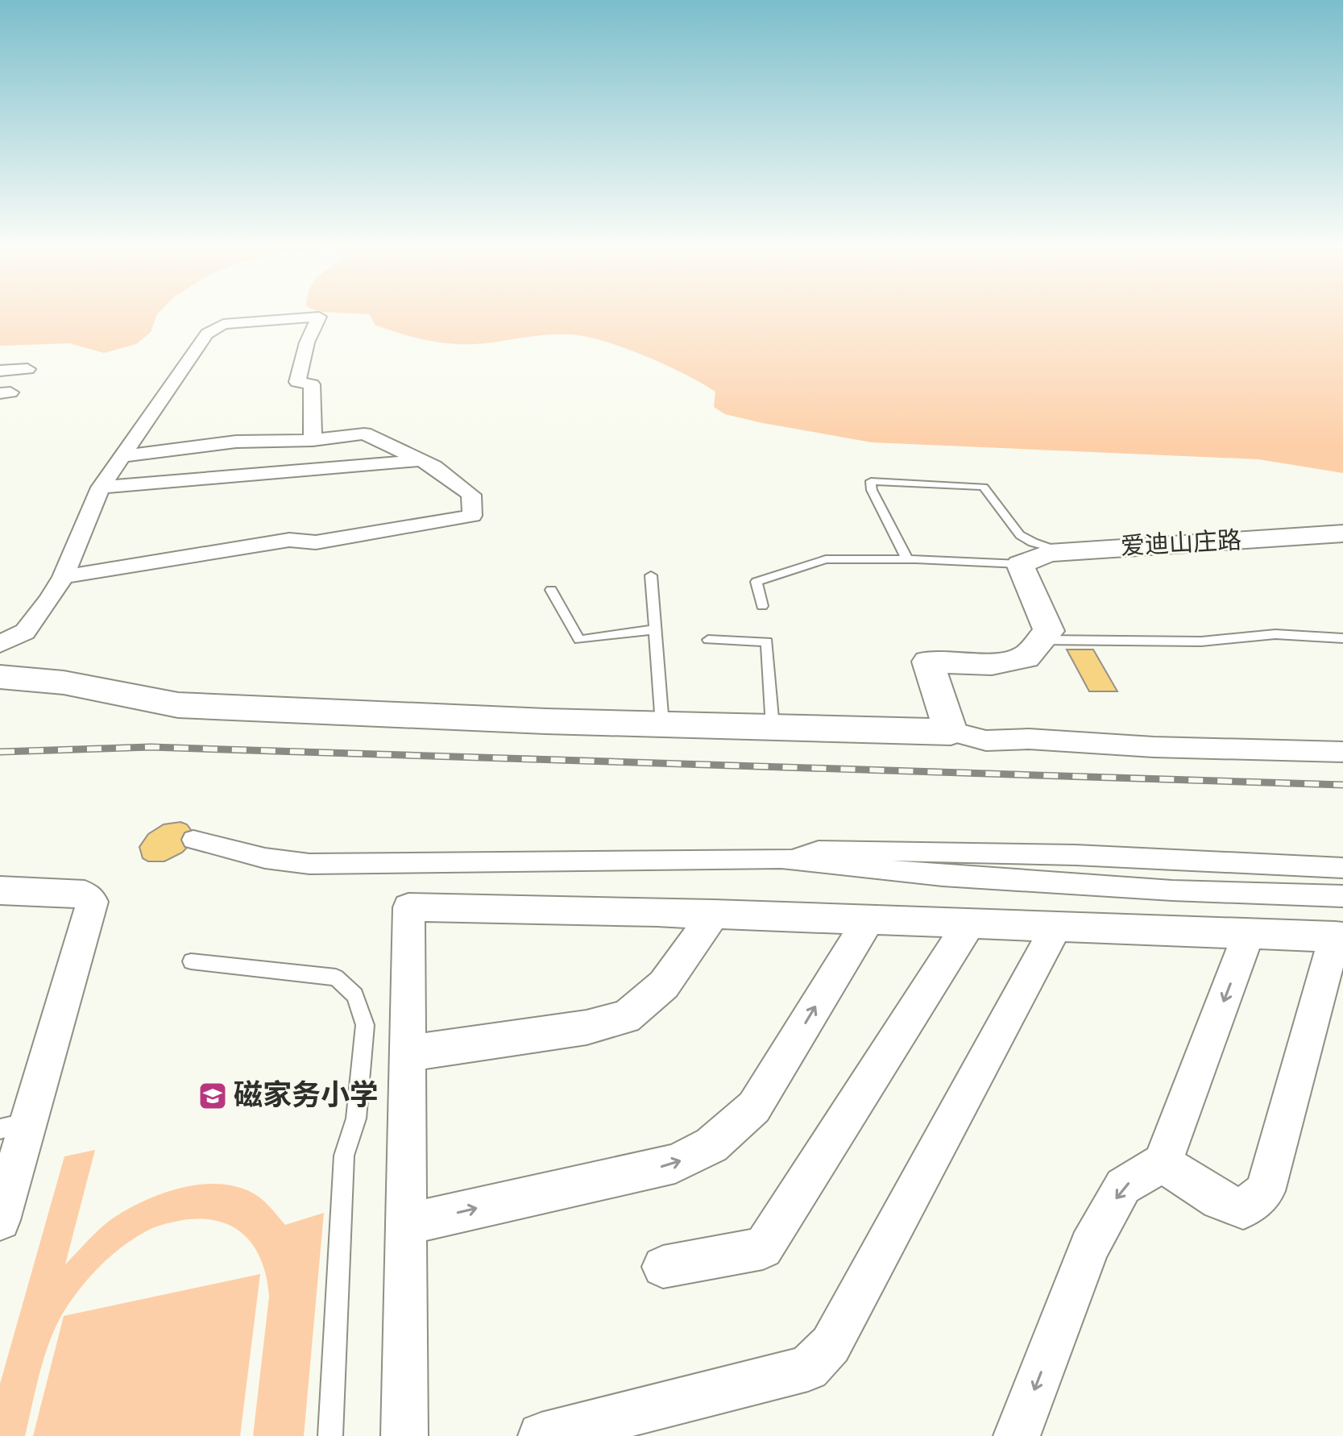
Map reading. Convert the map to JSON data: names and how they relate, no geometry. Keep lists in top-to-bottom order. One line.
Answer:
{"streets":{"street":["爱迪山庄路"]},"places":{"school or university":["磁家务小学"]}}
